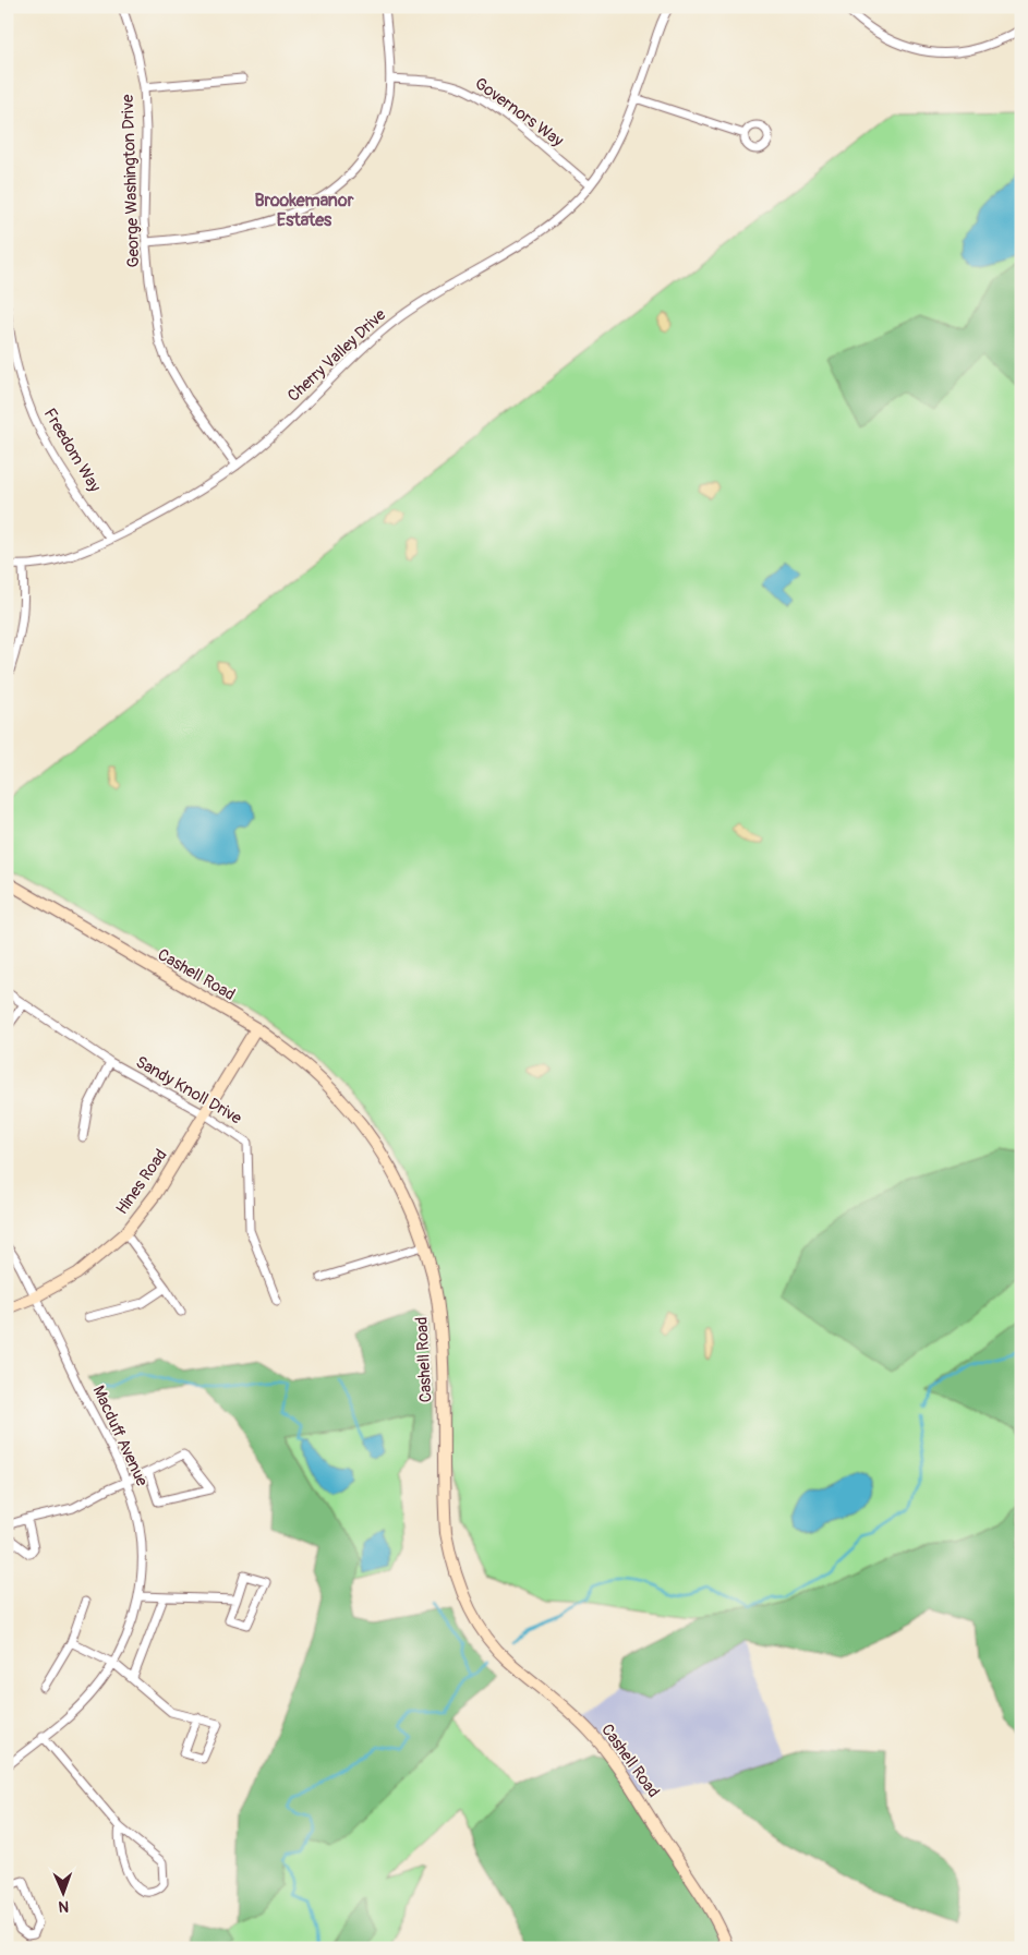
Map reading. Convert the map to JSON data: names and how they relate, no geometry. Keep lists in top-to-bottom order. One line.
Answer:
{"streets":{"street":["Governors Way","George Washington Drive","Cherry Valley Drive","Freedom Way","Cashell Road","Sandy Knoll Drive","Hines Road","Macduff Avenue"]},"crossings":[["Governors Way","Cherry Valley Drive"],["George Washington Drive","Cherry Valley Drive"],["Cherry Valley Drive","Freedom Way"],["Cashell Road","Hines Road"],["Sandy Knoll Drive","Hines Road"],["Hines Road","Macduff Avenue"]],"districts":["Brookemanor Estates"],"north":"bottom"}
